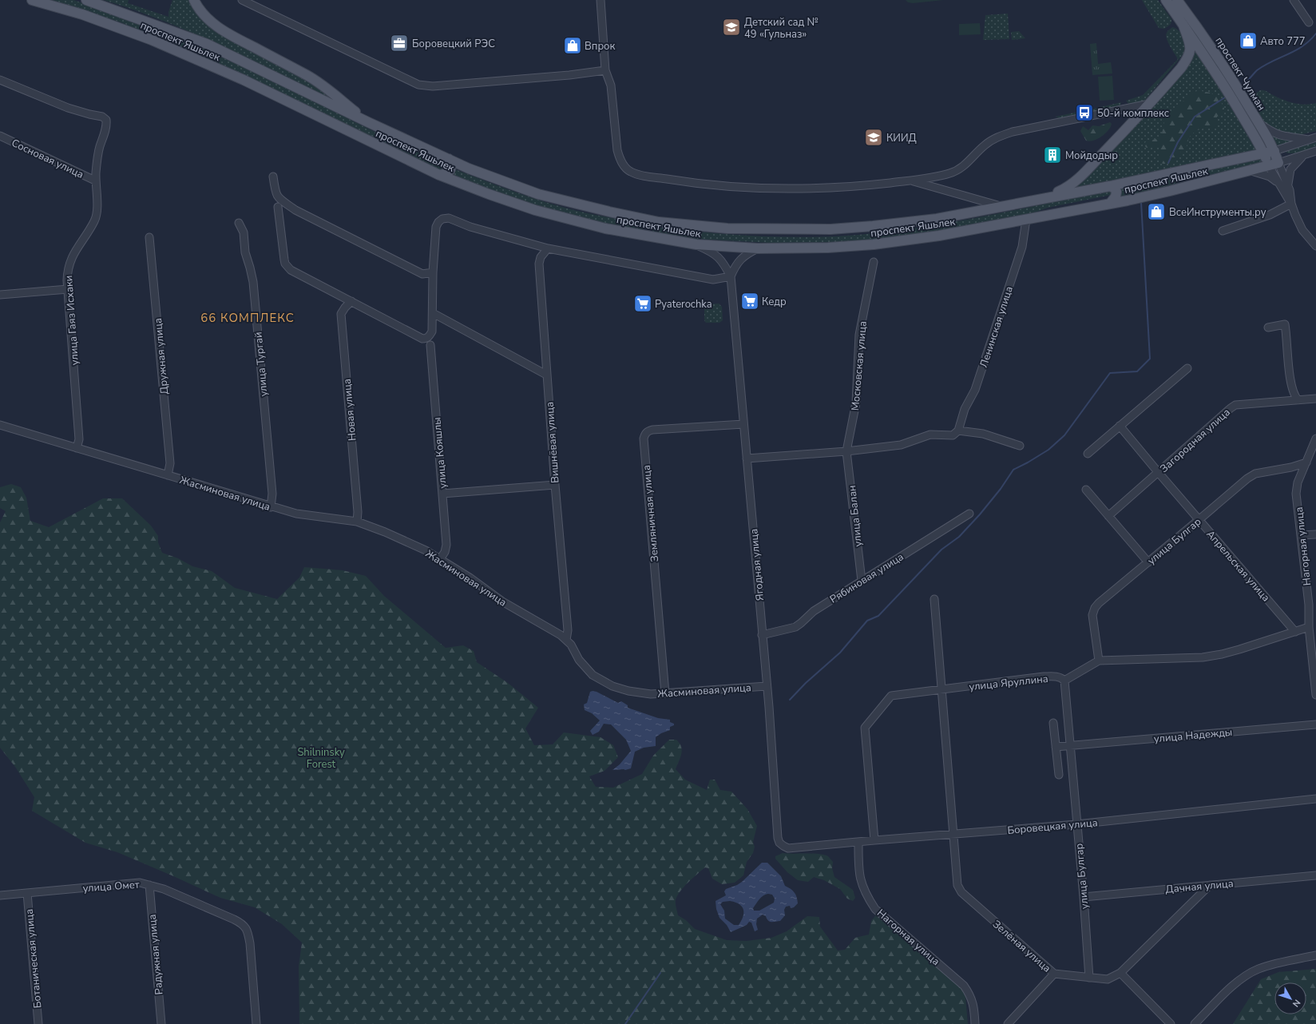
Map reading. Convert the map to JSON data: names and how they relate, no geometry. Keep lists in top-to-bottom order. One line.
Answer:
{"streets":{"main road":["проспект Яшьлек","проспект Чулман"],"street":["Сосновая улица","улица Гаяз Исхаки","Ленинская улица","Дружная улица","улица Тургай","Московская улица","Новая улица","Загородная улица","Вишнёвая улица","улица Кояшлы","Жасминовая улица","Земляничная улица","улица Балан","улица Булгар","Нагорная улица","Ягодная улица","Апрельская улица","Рябиновая улица","улица Яруллина","улица Надежды","Боровецкая улица","улица Омет","Дачная улица","Зелёная улица","Радужная улица","Ботаническая улица"]},"crossings":[["проспект Яшьлек","проспект Чулман"],["проспект Яшьлек","Ленинская улица"],["Сосновая улица","улица Гаяз Исхаки"],["улица Гаяз Исхаки","Жасминовая улица"],["Дружная улица","Жасминовая улица"],["улица Тургай","Жасминовая улица"],["Московская улица","улица Балан"],["Новая улица","Жасминовая улица"],["Загородная улица","Апрельская улица"],["Вишнёвая улица","Жасминовая улица"],["улица Кояшлы","Жасминовая улица"],["Жасминовая улица","Земляничная улица"],["Жасминовая улица","Ягодная улица"],["Земляничная улица","Ягодная улица"],["улица Балан","Рябиновая улица"],["улица Булгар","Нагорная улица"],["улица Булгар","Апрельская улица"],["улица Булгар","улица Яруллина"],["улица Булгар","улица Надежды"],["улица Булгар","Боровецкая улица"],["улица Булгар","Дачная улица"],["улица Булгар","Зелёная улица"],["Нагорная улица","Боровецкая улица"],["Ягодная улица","Рябиновая улица"],["Ягодная улица","Боровецкая улица"],["улица Яруллина","Боровецкая улица"],["улица Яруллина","Зелёная улица"],["Боровецкая улица","Зелёная улица"],["улица Омет","Радужная улица"],["улица Омет","Ботаническая улица"],["Дачная улица","Зелёная улица"]],"districts":["66 КОМПЛЕКС"],"parks":["Shilninsky Forest"],"places":{"school or university":["Детский сад № 49 «Гульназ»","КИИД"],"shop":["Авто 777","Впрок","ВсеИнструменты.ру"],"office":["Боровецкий РЭС"],"bus stop":["50-й комплекс"],"building":["Мойдодыр"],"supermarket":["Кедр","Pyaterochka"]},"north":"bottom right"}
